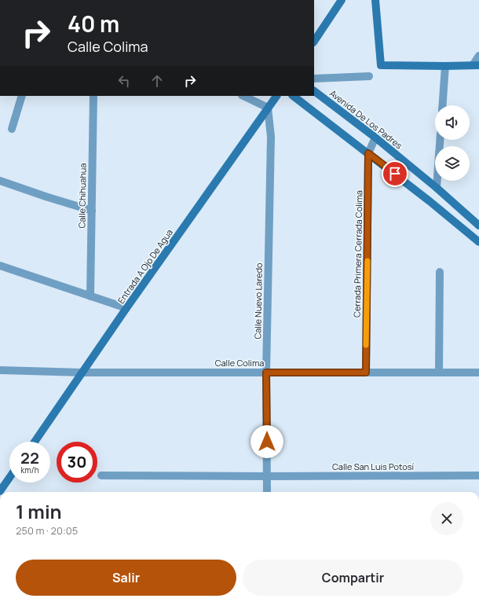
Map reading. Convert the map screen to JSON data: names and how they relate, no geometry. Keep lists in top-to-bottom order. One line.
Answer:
{"streets":{"street":["Avenida De Los Padres","Calle Chihuahua","Cerrada Primera Cerrada Colima","Entrada A Ojo De Agua","Calle Nuevo Laredo","Calle Colima","Calle San Luis Potosí"]},"crossings":[["Avenida De Los Padres","Cerrada Primera Cerrada Colima"],["Cerrada Primera Cerrada Colima","Calle Colima"],["Entrada A Ojo De Agua","Calle Nuevo Laredo"],["Entrada A Ojo De Agua","Calle Colima"],["Calle Nuevo Laredo","Calle Colima"],["Calle Nuevo Laredo","Calle San Luis Potosí"]],"page":{"turn":["40 m","Calle Colima"],"speed":"22 km/h","limit":"30","heading":["1 min","250 m · 20:05"],"buttons":["Salir","Compartir"]}}
